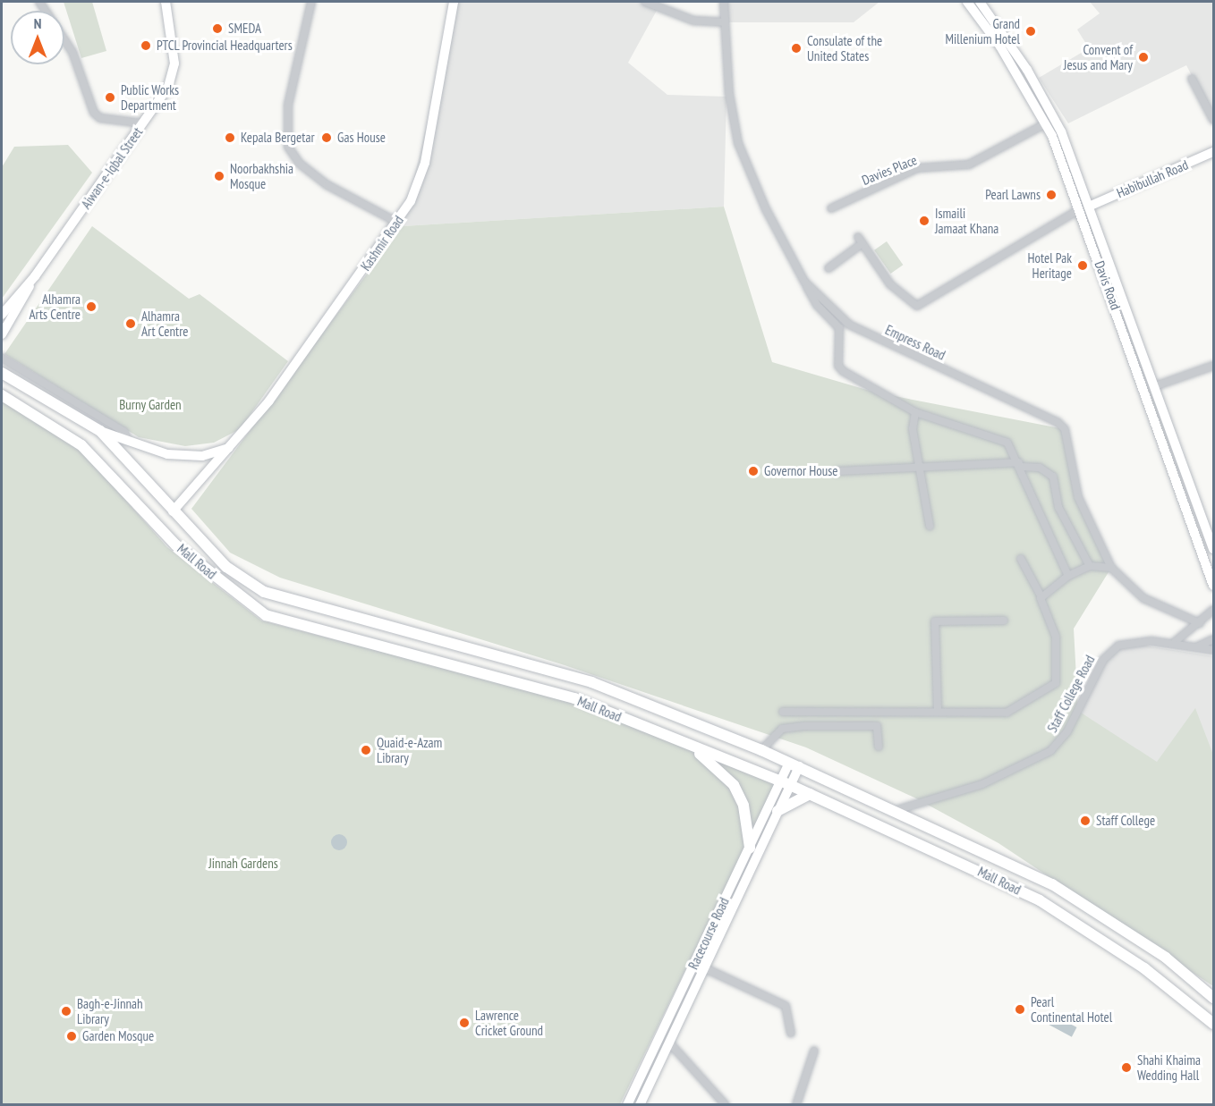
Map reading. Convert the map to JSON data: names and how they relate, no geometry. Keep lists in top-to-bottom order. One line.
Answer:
{"streets":{"main road":["Aiwan-e-Iqbal Street","Habibullah Road","Kashmir Road","Davis Road","Mall Road","Racecourse Road"],"street":["Davies Place","Empress Road","Staff College Road"]},"crossings":[["Davies Place","Davis Road"],["Habibullah Road","Davis Road"],["Kashmir Road","Mall Road"],["Mall Road","Staff College Road"],["Mall Road","Racecourse Road"]],"parks":["Burny Garden","Jinnah Gardens"],"places":["SMEDA","Grand Millenium Hotel","PTCL Provincial Headquarters","Consulate of the United States","Convent of Jesus and Mary","Public Works Department","Kepala Bergetar","Gas House","Noorbakhshia Mosque","Pearl Lawns","Ismaili Jamaat Khana","Hotel Pak Heritage","Alhamra Arts Centre","Alhamra Art Centre","Governor House","Quaid-e-Azam Library","Staff College","Pearl Continental Hotel","Bagh-e-Jinnah Library","Lawrence Cricket Ground","Garden Mosque","Shahi Khaima Wedding Hall"],"north":"top"}
